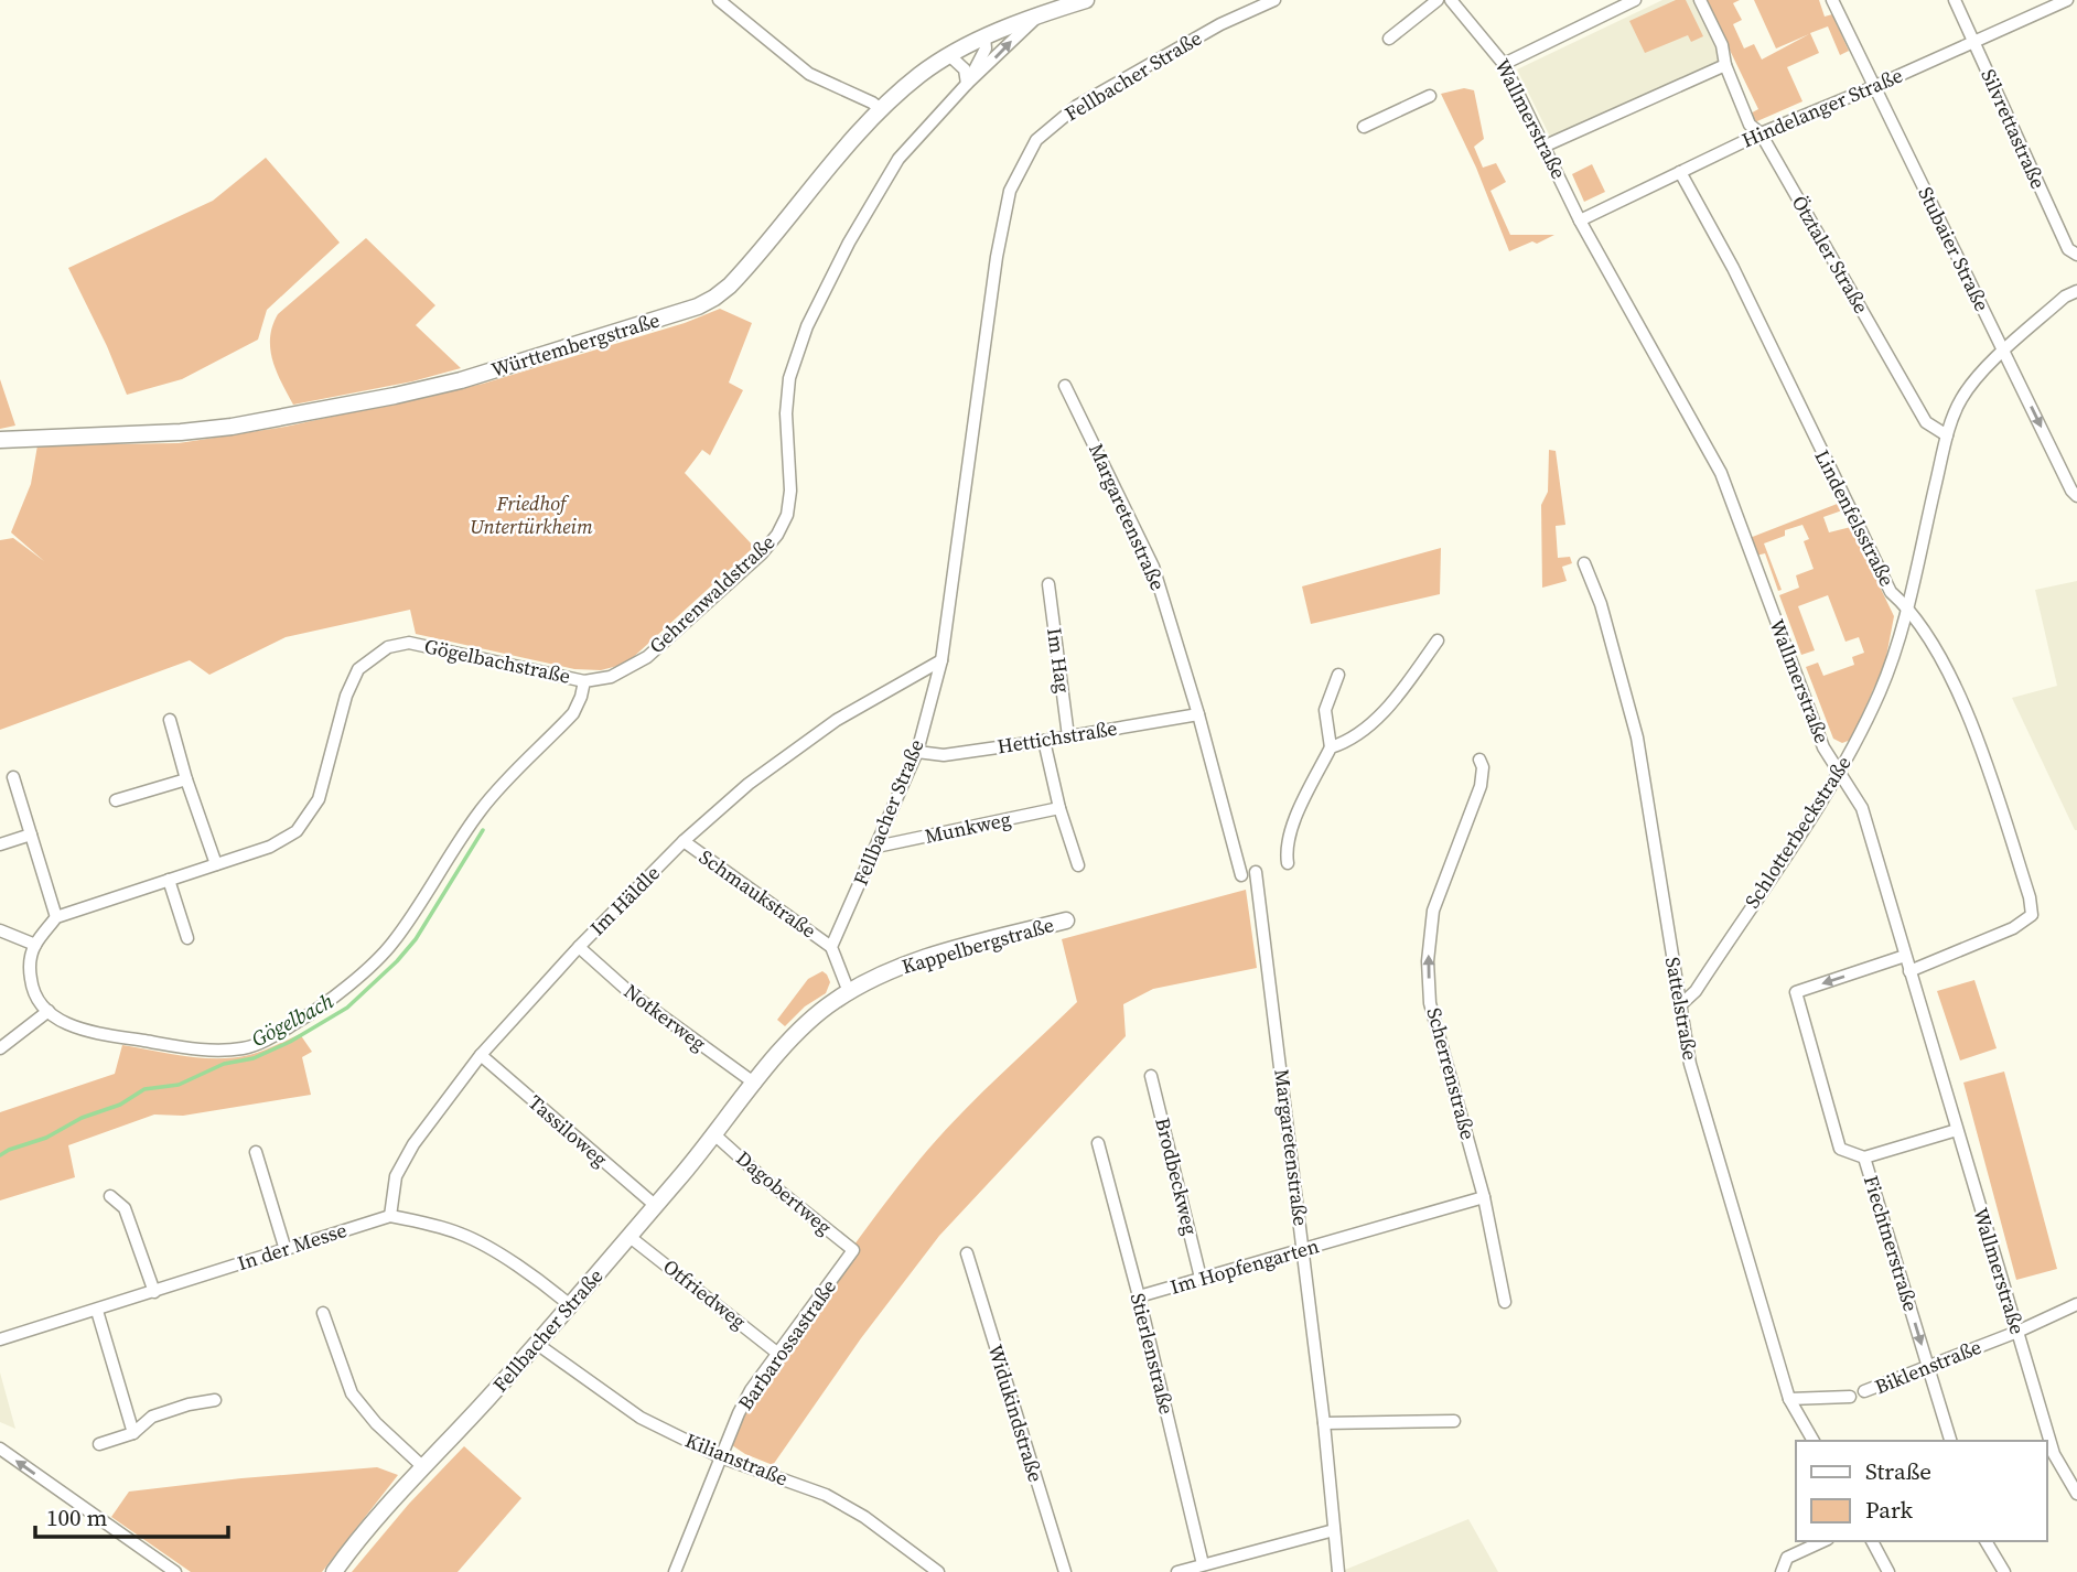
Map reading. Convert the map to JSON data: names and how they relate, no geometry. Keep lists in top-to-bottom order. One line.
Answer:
{"streets":{"street":["Fellbacher Straße","Hindelanger Straße","Wallmerstraße","Silvrettastraße","Stubaier Straße","Ötztaler Straße","Württembergstraße","Margaretenstraße","Lindenfelsstraße","Gehrenwaldstraße","Im Hag","Gögelbachstraße","Hettichstraße","Munkweg","Schlotterbeckstraße","Schmaukstraße","Im Häldle","Kappelbergstraße","Sattelstraße","Notkerweg","Scherrenstraße","Tassiloweg","Brodbeckweg","Dagobertweg","Fiechtnerstraße","In der Messe","Im Hopfengarten","Otfriedweg","Barbarossastraße","Stierlenstraße","Biklenstraße","Widukindstraße","Kilianstraße"]},"crossings":[["Fellbacher Straße","Hettichstraße"],["Fellbacher Straße","Munkweg"],["Fellbacher Straße","Schmaukstraße"],["Fellbacher Straße","Im Häldle"],["Fellbacher Straße","Kappelbergstraße"],["Fellbacher Straße","Notkerweg"],["Fellbacher Straße","Tassiloweg"],["Fellbacher Straße","Dagobertweg"],["Fellbacher Straße","In der Messe"],["Fellbacher Straße","Otfriedweg"],["Fellbacher Straße","Kilianstraße"],["Hindelanger Straße","Wallmerstraße"],["Hindelanger Straße","Silvrettastraße"],["Hindelanger Straße","Stubaier Straße"],["Hindelanger Straße","Ötztaler Straße"],["Hindelanger Straße","Lindenfelsstraße"],["Wallmerstraße","Lindenfelsstraße"],["Wallmerstraße","Schlotterbeckstraße"],["Wallmerstraße","Fiechtnerstraße"],["Wallmerstraße","Biklenstraße"],["Stubaier Straße","Schlotterbeckstraße"],["Ötztaler Straße","Schlotterbeckstraße"],["Württembergstraße","Gehrenwaldstraße"],["Margaretenstraße","Hettichstraße"],["Margaretenstraße","Im Hopfengarten"],["Lindenfelsstraße","Schlotterbeckstraße"],["Gehrenwaldstraße","Gögelbachstraße"],["Im Hag","Hettichstraße"],["Schlotterbeckstraße","Sattelstraße"],["Schmaukstraße","Im Häldle"],["Im Häldle","Notkerweg"],["Im Häldle","Tassiloweg"],["Im Häldle","In der Messe"],["Sattelstraße","Biklenstraße"],["Scherrenstraße","Im Hopfengarten"],["Brodbeckweg","Im Hopfengarten"],["Dagobertweg","Barbarossastraße"],["Fiechtnerstraße","Biklenstraße"],["Im Hopfengarten","Stierlenstraße"],["Otfriedweg","Barbarossastraße"],["Barbarossastraße","Kilianstraße"]],"one_way":["Scherrenstraße"],"water":["Gögelbach"],"parks":["Friedhof Untertürkheim"],"legend":["Straße","Park"],"scale_bar":"100 m"}
